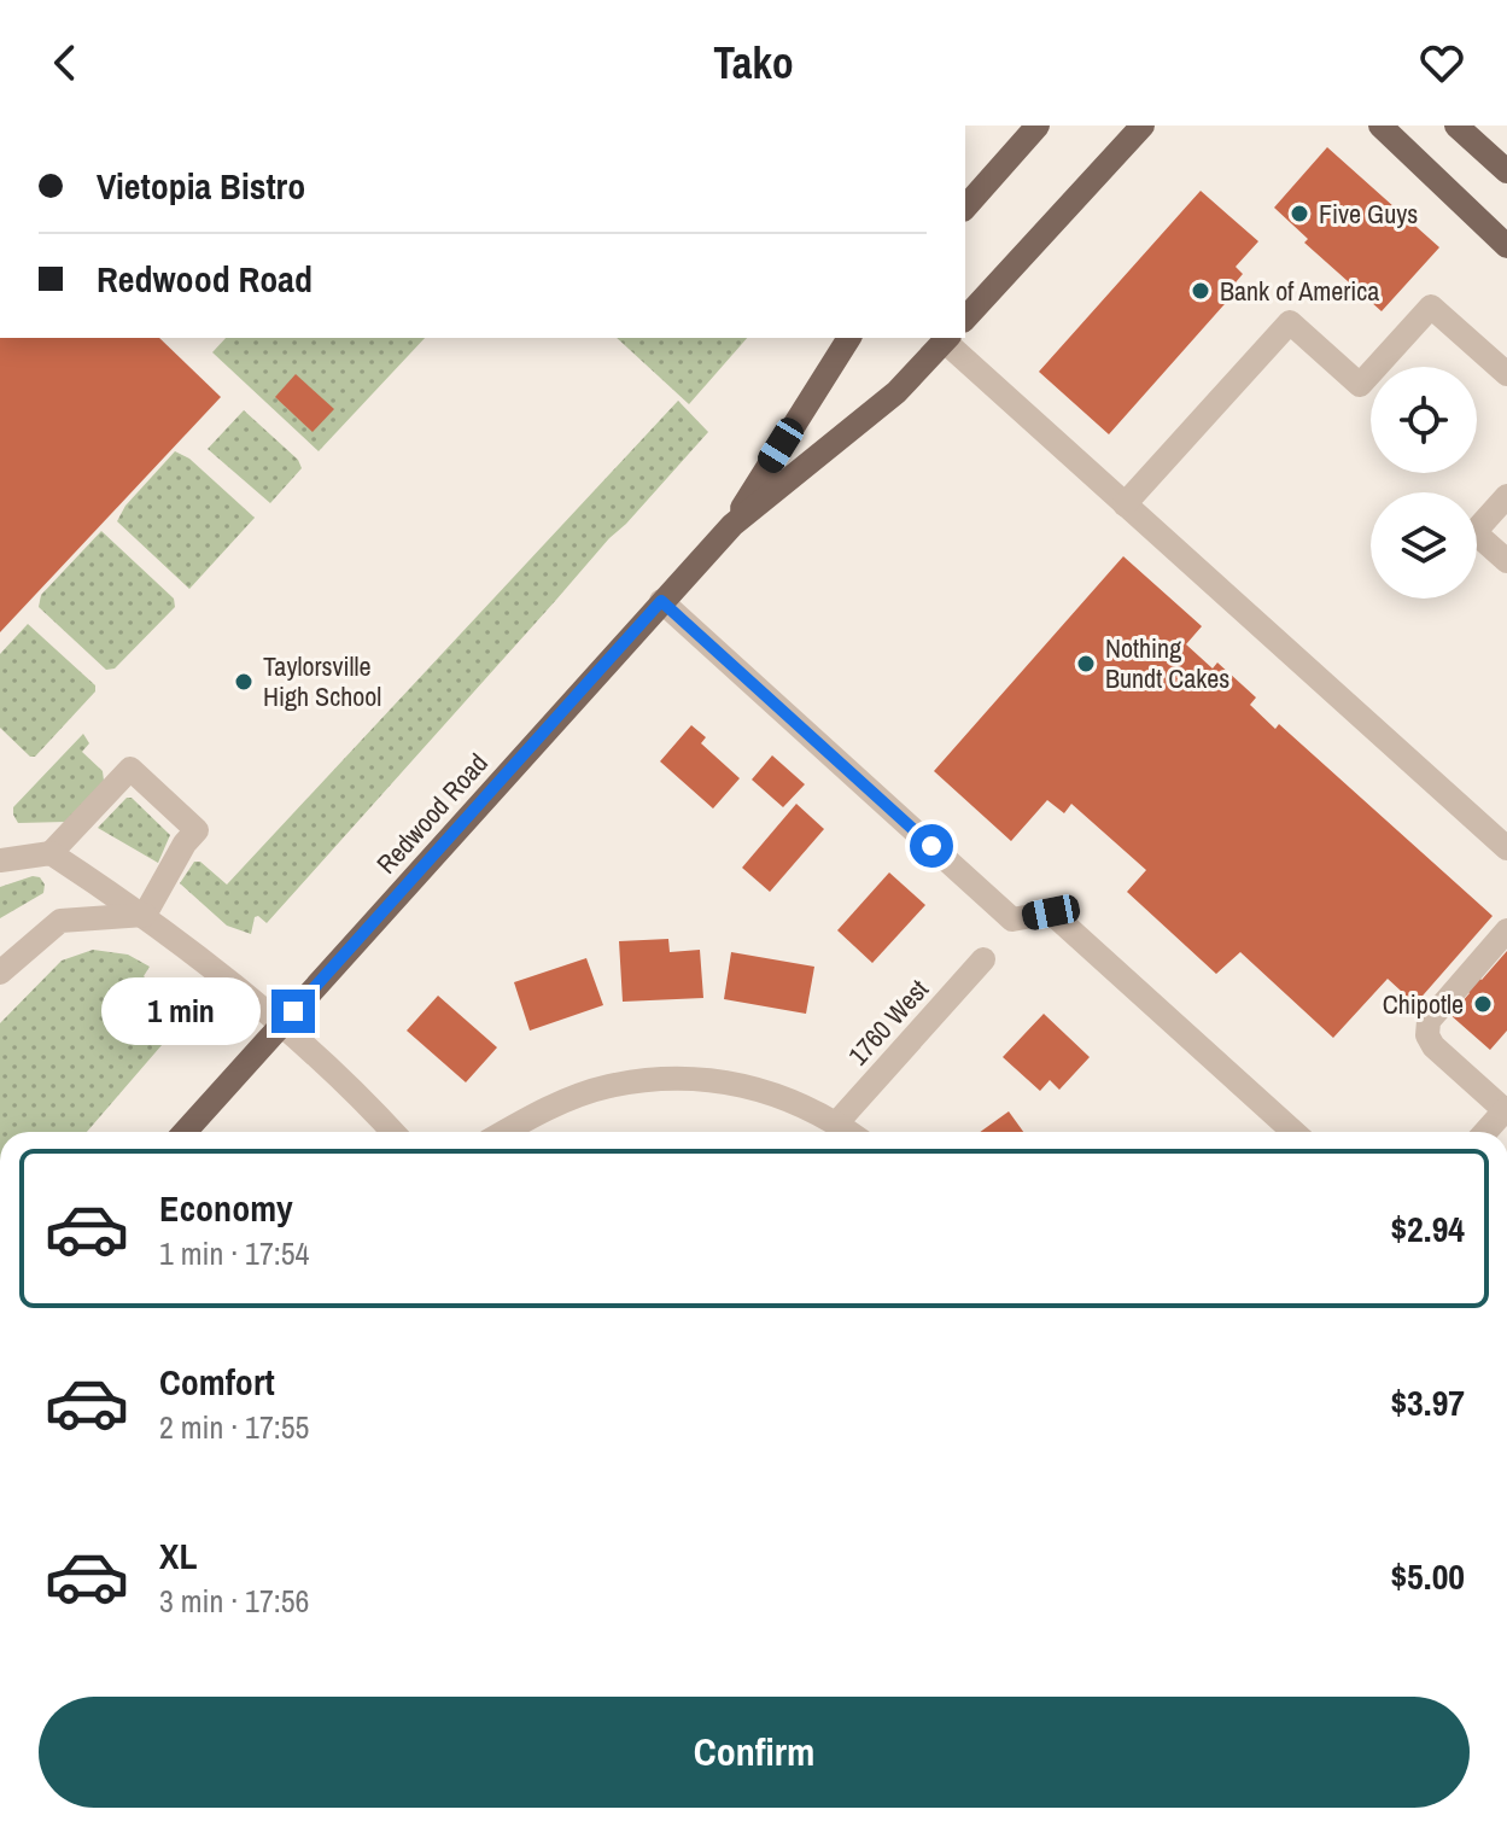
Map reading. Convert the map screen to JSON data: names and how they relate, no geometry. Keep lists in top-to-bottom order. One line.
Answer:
{"streets":{"main road":["Redwood Road"],"street":["1760 West"]},"places":["Five Guys","Bank of America","Nothing Bundt Cakes","Taylorsville High School","Chipotle"],"page":{"header":"Tako","banner":["Vietopia Bistro","Redwood Road"],"bubble":"1 min","list":[{"name":"Economy","note":"1 min · 17:54","value":"$2.94"},{"name":"Comfort","note":"2 min · 17:55","value":"$3.97"},{"name":"XL","note":"3 min · 17:56","value":"$5.00"}],"buttons":"Confirm"}}
